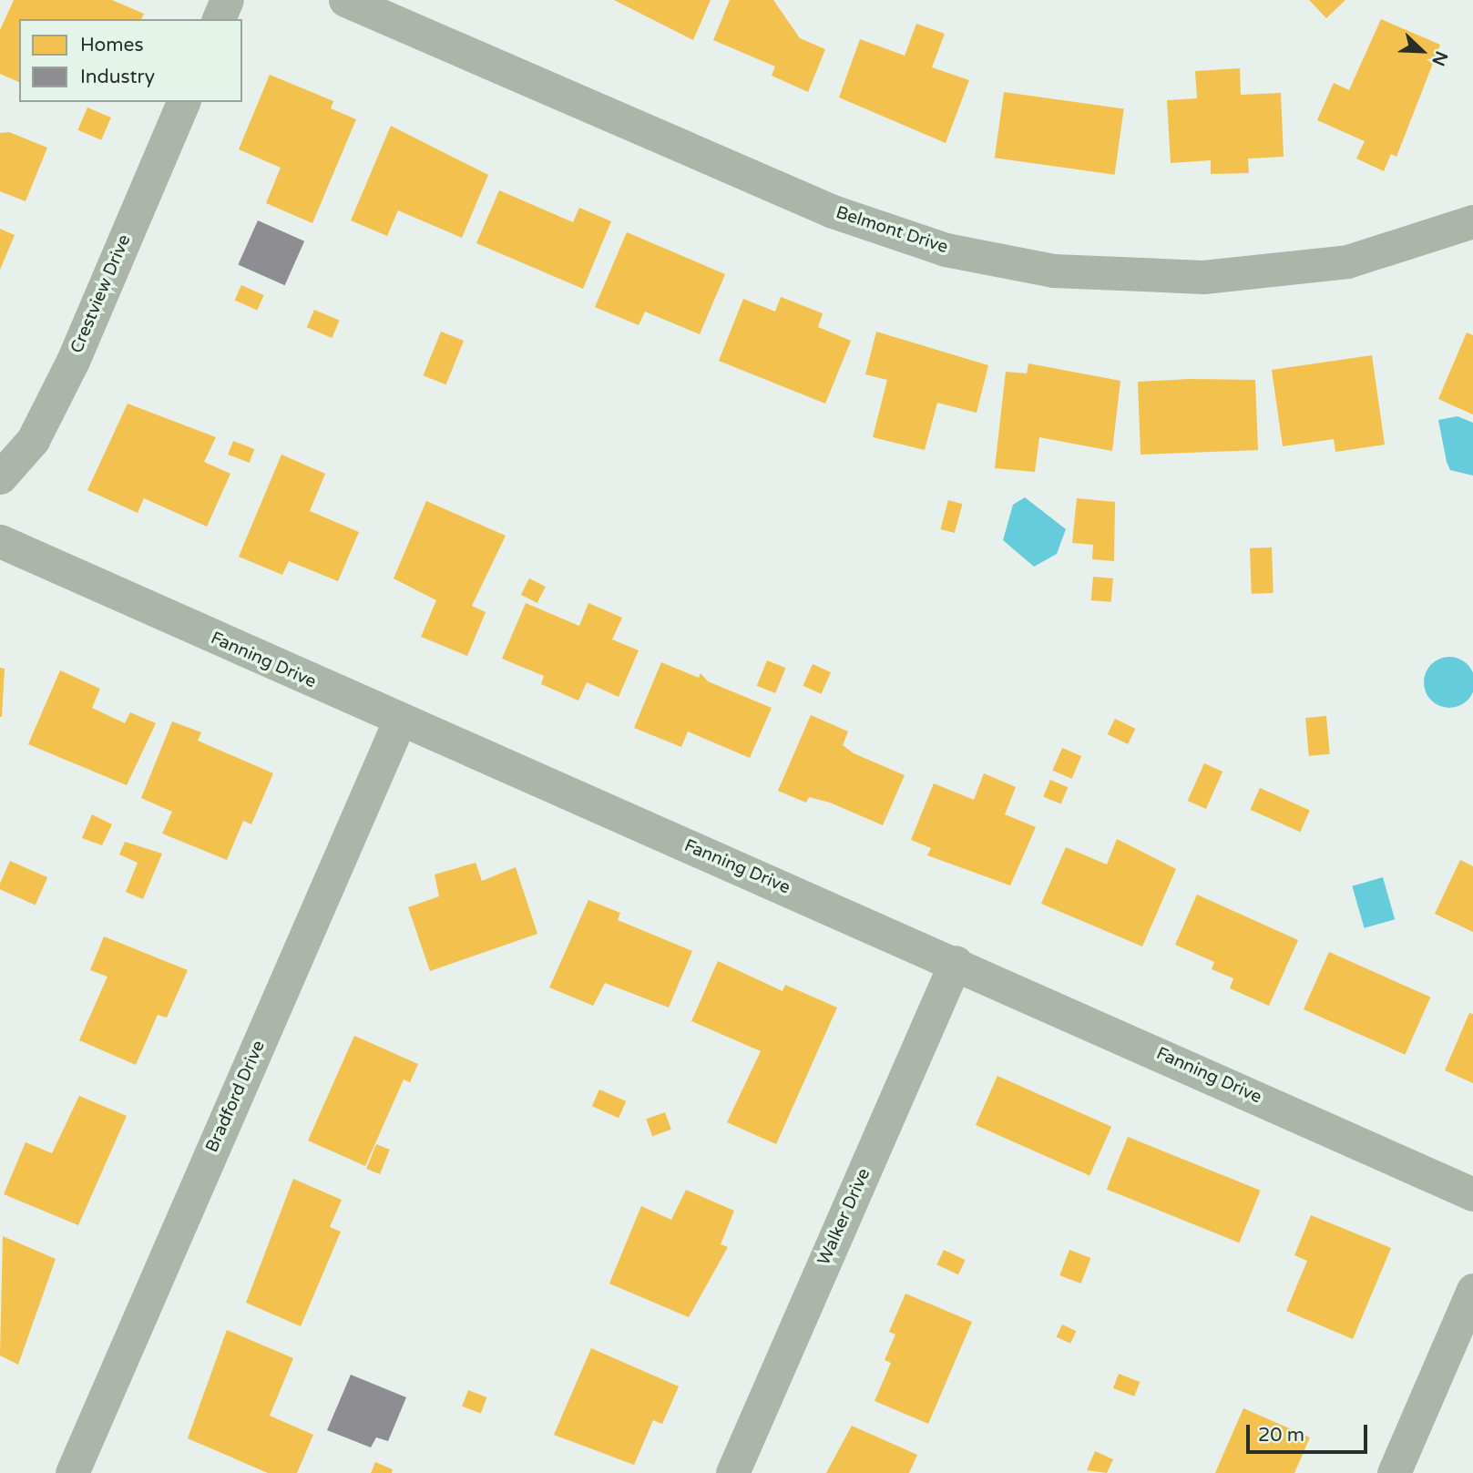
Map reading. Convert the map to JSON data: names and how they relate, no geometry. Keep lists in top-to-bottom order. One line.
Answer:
{"streets":{"street":["Belmont Drive","Crestview Drive","Fanning Drive","Bradford Drive","Walker Drive"]},"crossings":[["Fanning Drive","Bradford Drive"],["Fanning Drive","Walker Drive"]],"legend":["Homes","Industry"],"scale_bar":"20 m","north":"bottom right"}
